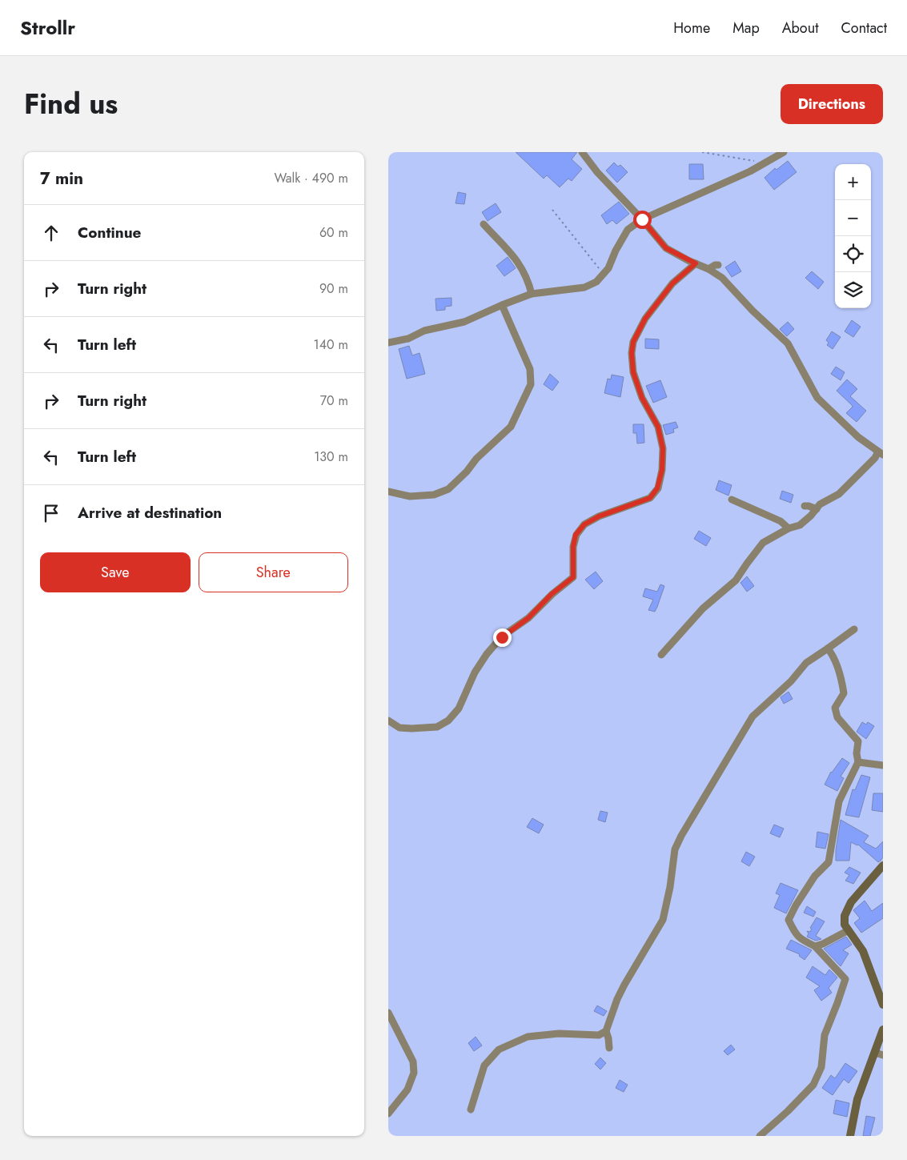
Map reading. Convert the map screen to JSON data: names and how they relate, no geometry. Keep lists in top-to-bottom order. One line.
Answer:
{"page":{"header":"Strollr","nav":["Home","Map","About","Contact"],"title":"Find us","buttons":["Directions",["Save","Share"]],"heading":["7 min","Walk · 490 m"],"map_buttons":["+","−"],"list":[["Continue","60 m"],["Turn right","90 m"],["Turn left","140 m"],["Turn right","70 m"],["Turn left","130 m"],"Arrive at destination"]}}
